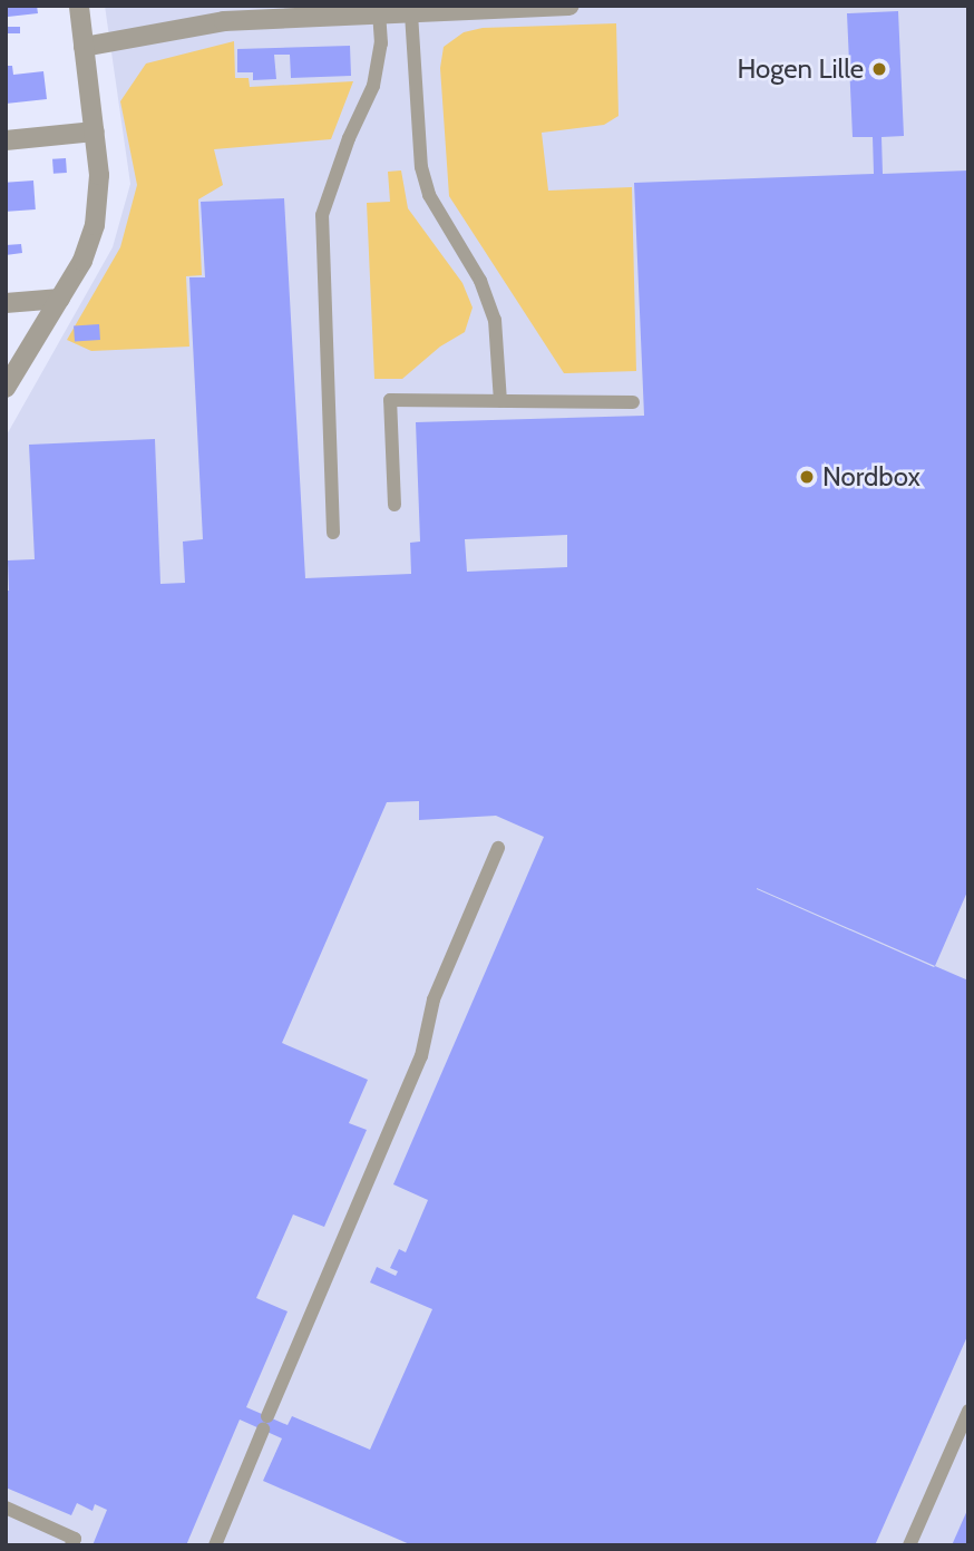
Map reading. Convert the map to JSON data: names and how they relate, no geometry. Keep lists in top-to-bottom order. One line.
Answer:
{"places":["Hogen Lille","Nordbox"]}
